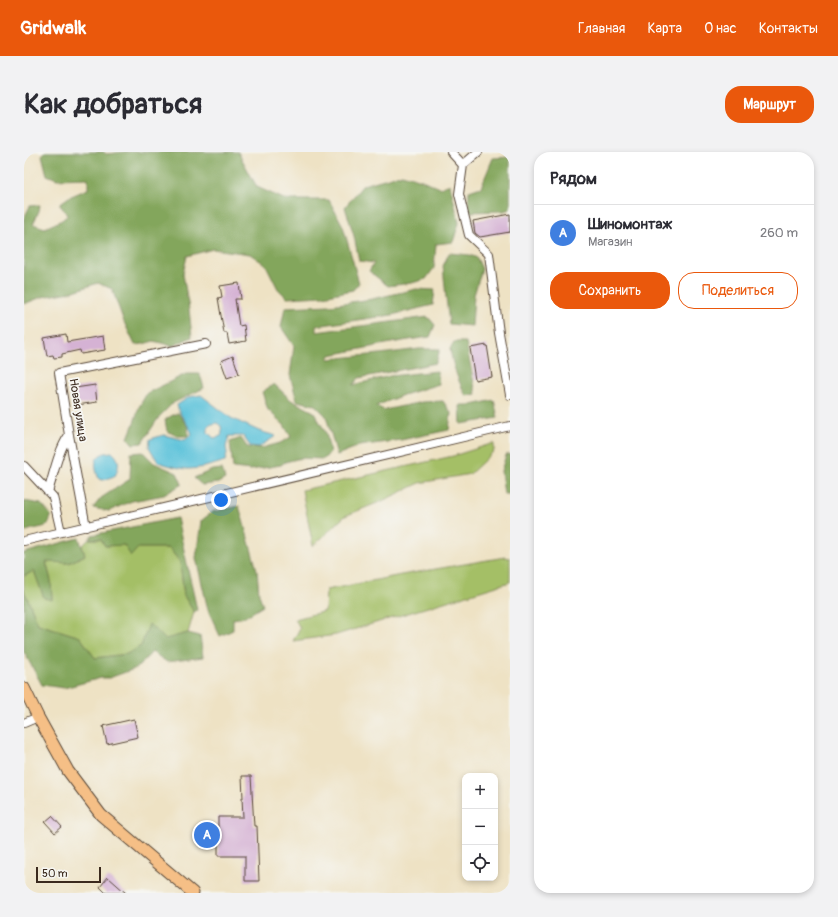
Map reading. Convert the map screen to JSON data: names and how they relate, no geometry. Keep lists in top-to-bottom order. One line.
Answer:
{"streets":{"street":["Новая улица"]},"scale_bar":"50 m","page":{"header":"Gridwalk","nav":["Главная","Карта","О нас","Контакты"],"buttons":["Маршрут",["Сохранить","Поделиться"]],"title":"Как добраться","heading":"Рядом","list":[{"mark":"A","name":"Шиномонтаж","note":"Магазин","value":"260 m"}],"map_buttons":["+","−"],"pins":"A","scale":"50 m"}}
